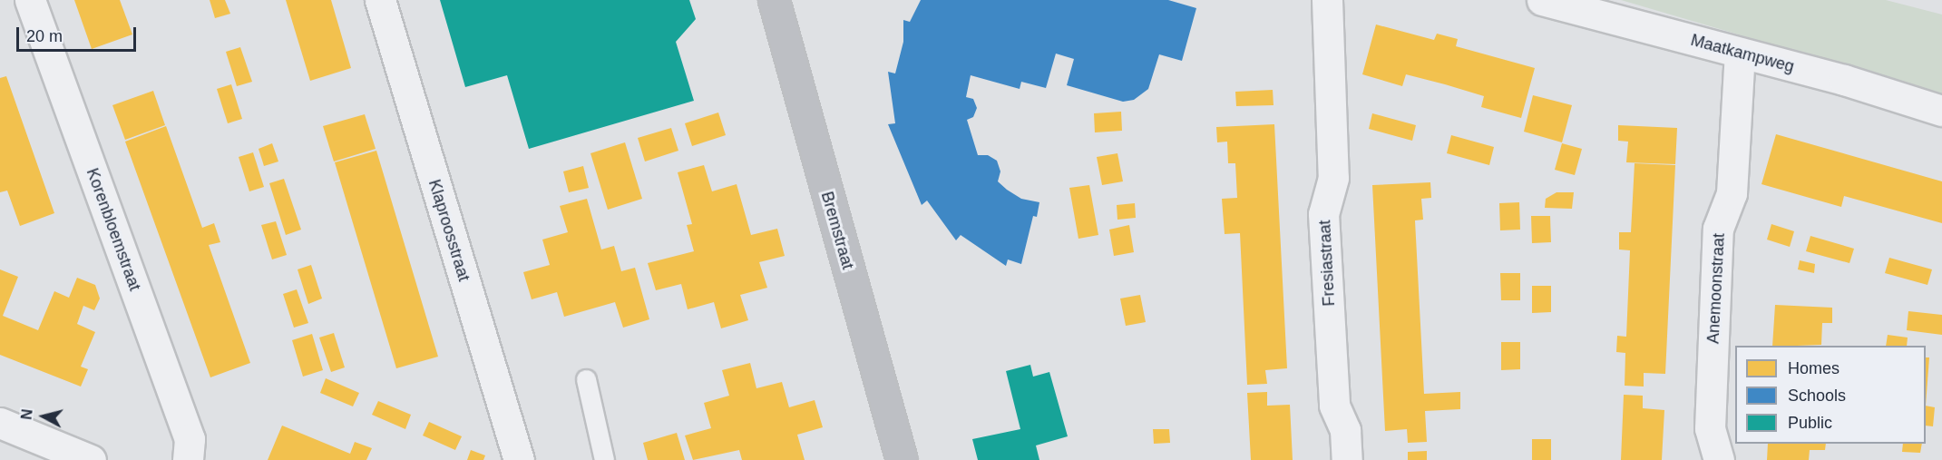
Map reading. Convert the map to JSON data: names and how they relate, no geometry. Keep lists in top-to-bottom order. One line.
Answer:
{"streets":{"street":["Maatkampweg","Korenbloemstraat","Klaproosstraat","Bremstraat","Fresiastraat","Anemoonstraat"]},"crossings":[["Maatkampweg","Anemoonstraat"]],"legend":["Homes","Schools","Public"],"scale_bar":"20 m","north":"left"}
